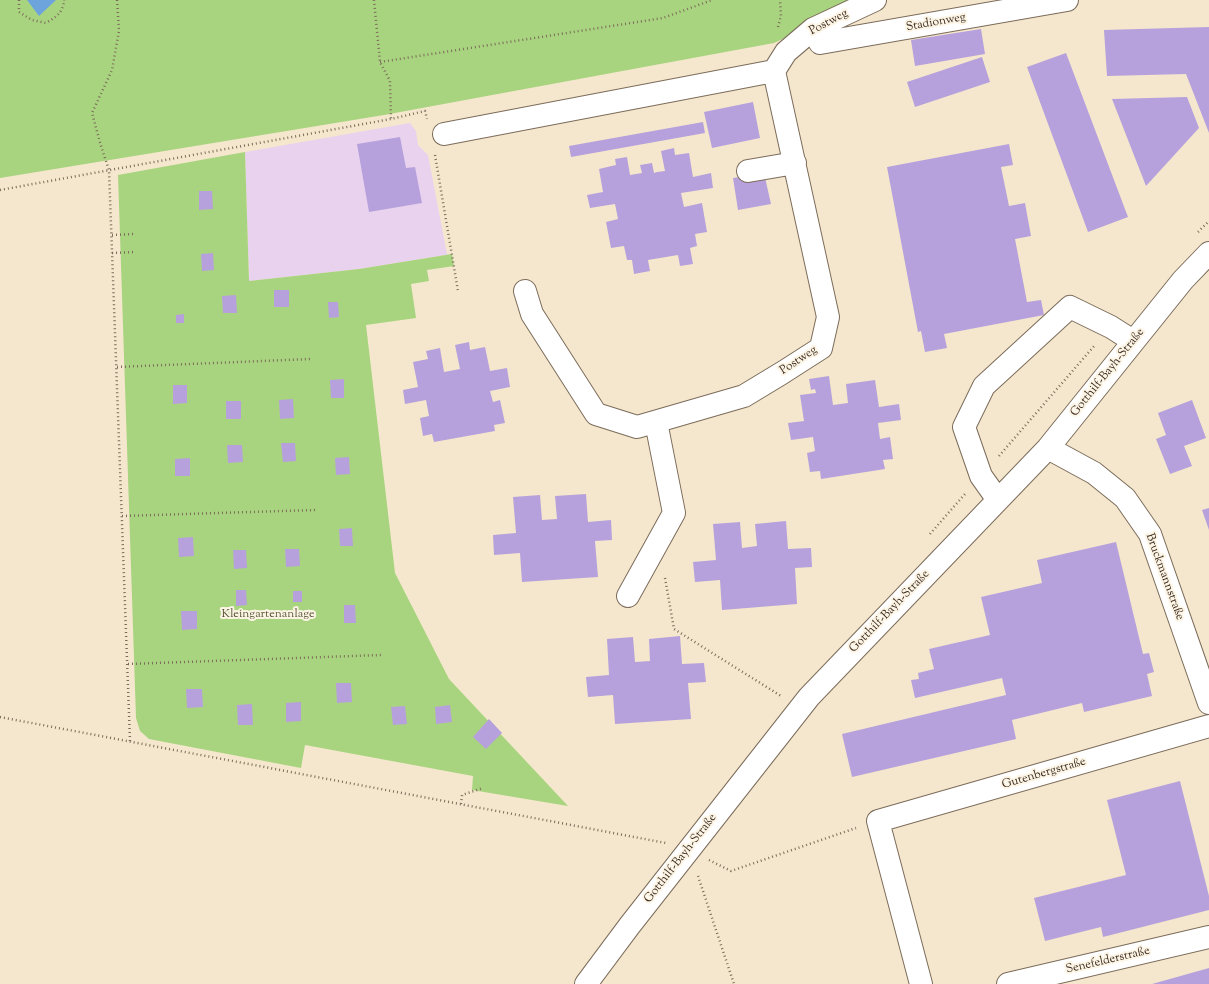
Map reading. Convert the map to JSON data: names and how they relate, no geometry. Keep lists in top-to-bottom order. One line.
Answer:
{"streets":{"street":["Postweg","Stadionweg","Gotthilf-Bayh-Straße","Bruckmannstraße","Gutenbergstraße","Senefelderstraße"]},"crossings":[["Postweg","Stadionweg"],["Gotthilf-Bayh-Straße","Bruckmannstraße"]],"parks":["Kleingartenanlage"]}
